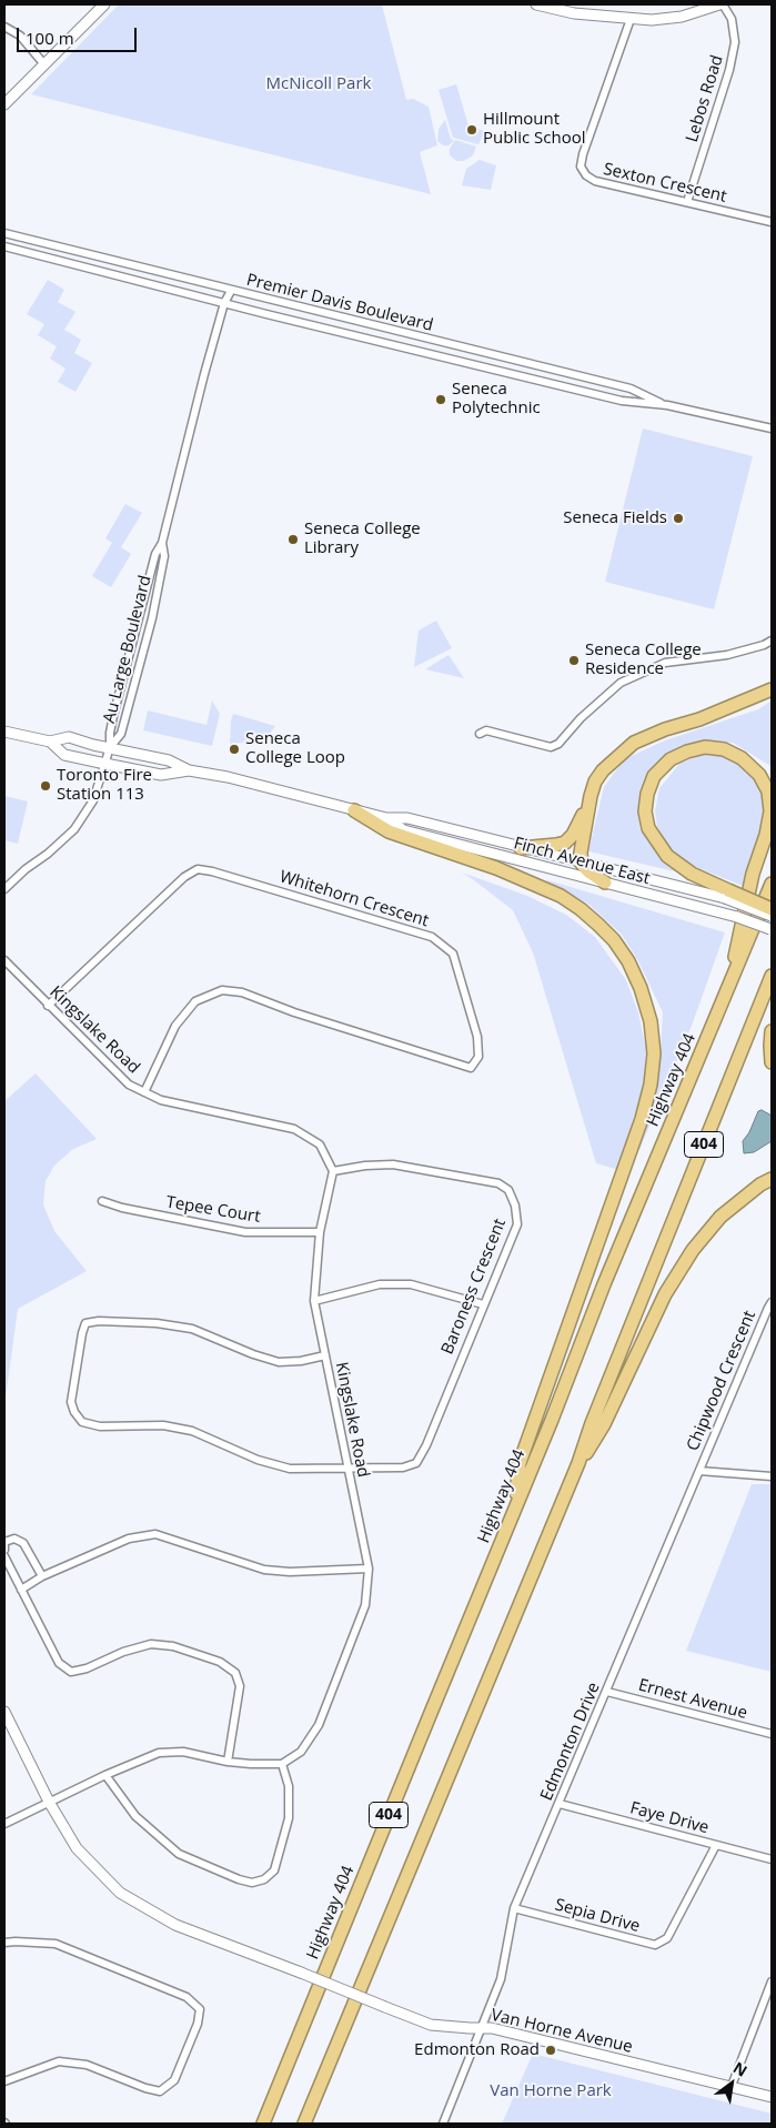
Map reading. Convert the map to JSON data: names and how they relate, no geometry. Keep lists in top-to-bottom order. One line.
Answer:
{"streets":{"highway":["Highway 404","404"],"main road":["Finch Avenue East","Van Horne Avenue"],"street":["Lebos Road","Sexton Crescent","Premier Davis Boulevard","Au Large Boulevard","Whitehorn Crescent","Kingslake Road","Tepee Court","Baroness Crescent","Chipwood Crescent","Ernest Avenue","Edmonton Drive","Faye Drive","Sepia Drive"]},"crossings":[["Lebos Road","Sexton Crescent"],["Premier Davis Boulevard","Au Large Boulevard"],["Au Large Boulevard","Finch Avenue East"],["Whitehorn Crescent","Kingslake Road"],["Kingslake Road","Tepee Court"],["Kingslake Road","Baroness Crescent"],["Chipwood Crescent","Edmonton Drive"],["Ernest Avenue","Edmonton Drive"],["Edmonton Drive","Faye Drive"],["Edmonton Drive","Sepia Drive"],["Edmonton Drive","Van Horne Avenue"],["Faye Drive","Sepia Drive"]],"parks":["McNicoll Park","Van Horne Park"],"places":["Hillmount Public School","Seneca Polytechnic","Seneca Fields","Seneca College Library","Seneca College Residence","Seneca College Loop","Toronto Fire Station 113","Edmonton Road"],"scale_bar":"100 m","north":"top right"}
